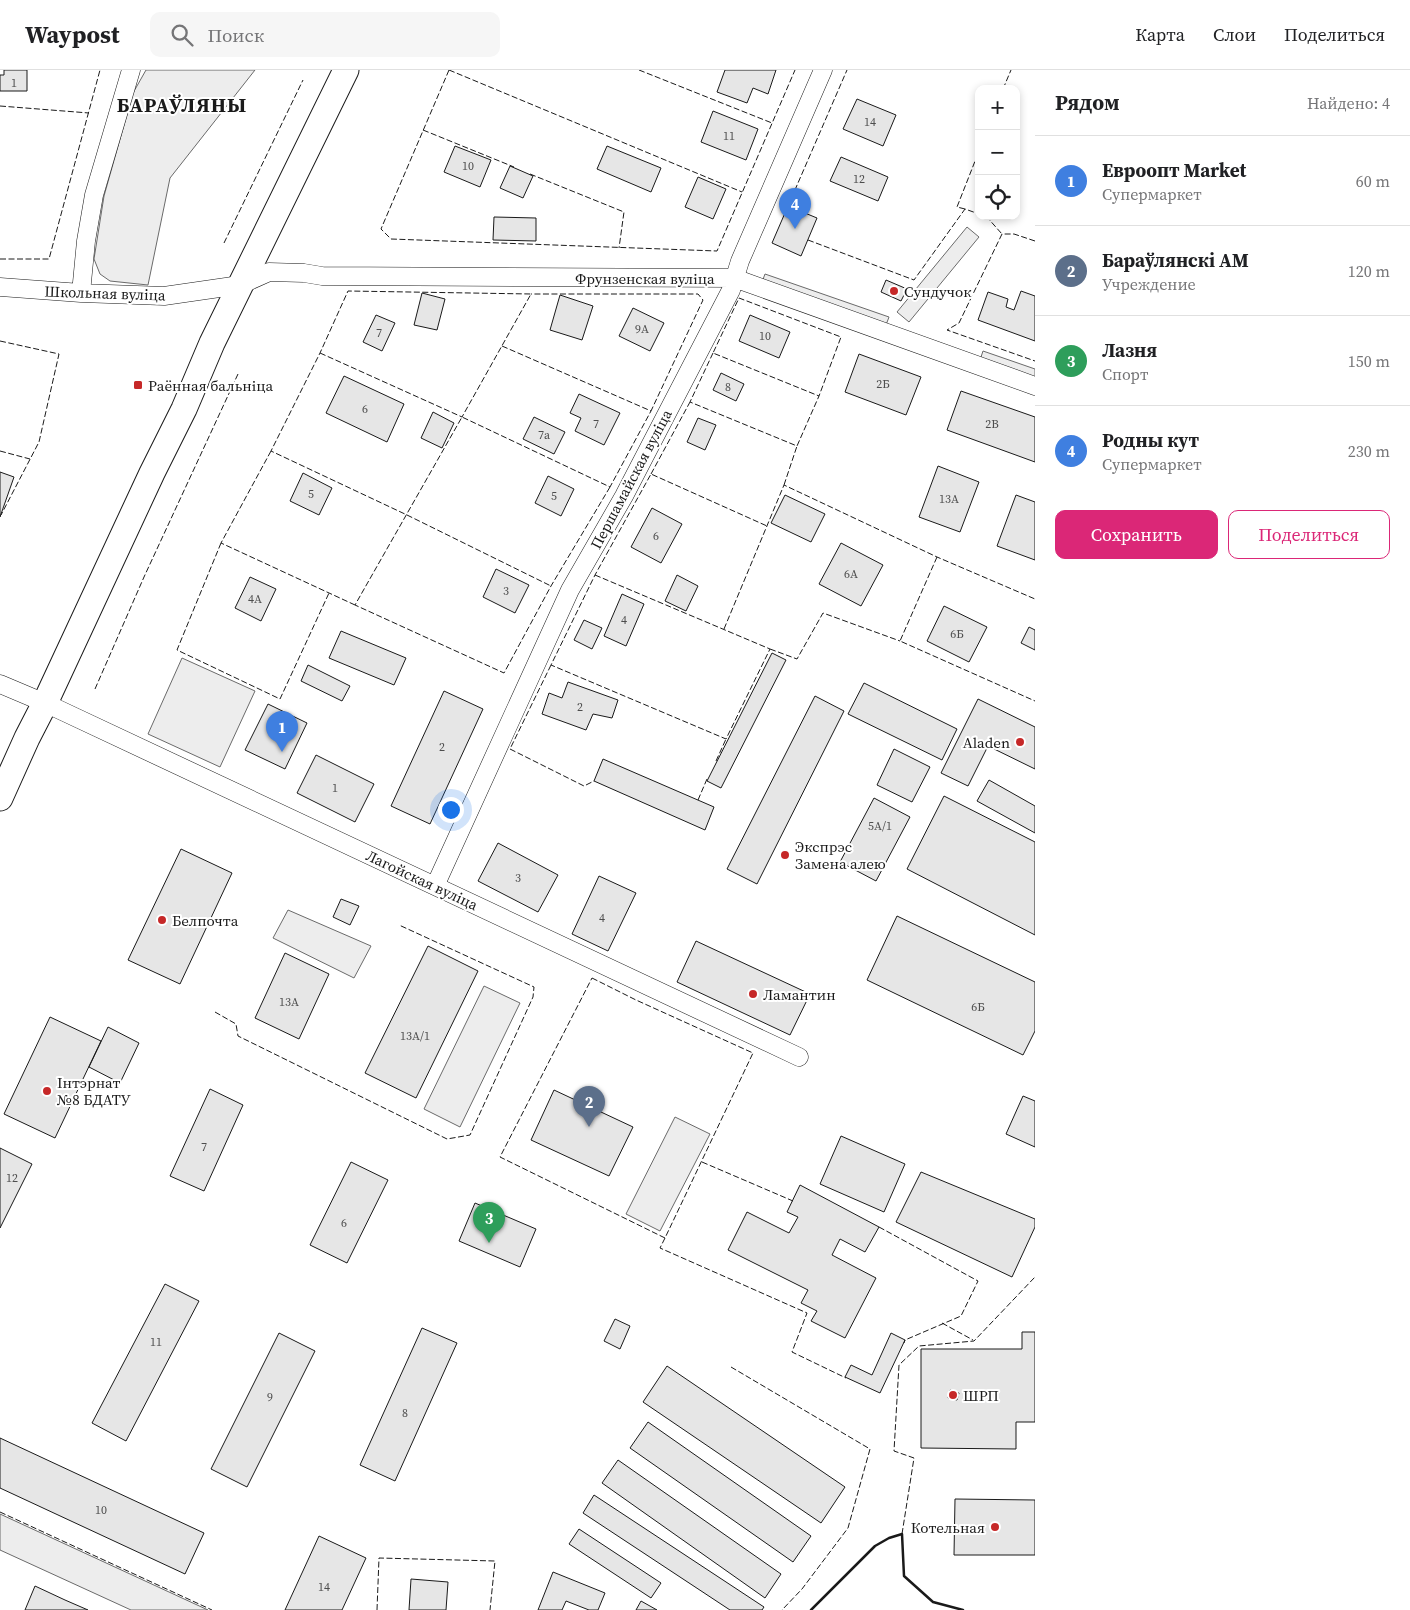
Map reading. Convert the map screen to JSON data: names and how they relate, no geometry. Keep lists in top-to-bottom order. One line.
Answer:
{"streets":{"street":["Фрунзенская вуліца","Школьная вуліца","Першамайская вуліца","Лагойская вуліца"]},"crossings":[["Фрунзенская вуліца","Школьная вуліца"],["Фрунзенская вуліца","Першамайская вуліца"],["Першамайская вуліца","Лагойская вуліца"]],"districts":["БАРАЎЛЯНЫ"],"places":{"other":["Сундучок","Aladen","Экспрэс Замена алею","Белпочта","Ламантин","Інтэрнат №8 БДАТУ","ШРП","Котельная"],"transit":["Раённая бальніца"]},"house_numbers":["1","14","11","10","12","9А","7","10","2Б","8","6","7","2В","7а","5","5","13А","6","6А","3","4А","4","6Б","2","2","1","5А/1","3","4","13А","6Б","13А/1","7","12","6","11","9","8","10","14"],"page":{"header":"Waypost","search":"Поиск","nav":["Карта","Слои","Поделиться"],"heading":["Рядом","Найдено: 4"],"map_buttons":["+","−"],"list":[{"mark":"1","name":"Евроопт Market","note":"Супермаркет","value":"60 m"},{"mark":"2","name":"Бараўлянскі АМ","note":"Учреждение","value":"120 m"},{"mark":"3","name":"Лазня","note":"Спорт","value":"150 m"},{"mark":"4","name":"Родны кут","note":"Супермаркет","value":"230 m"}],"pins":["4","1","2","3"],"buttons":["Сохранить","Поделиться"]}}
